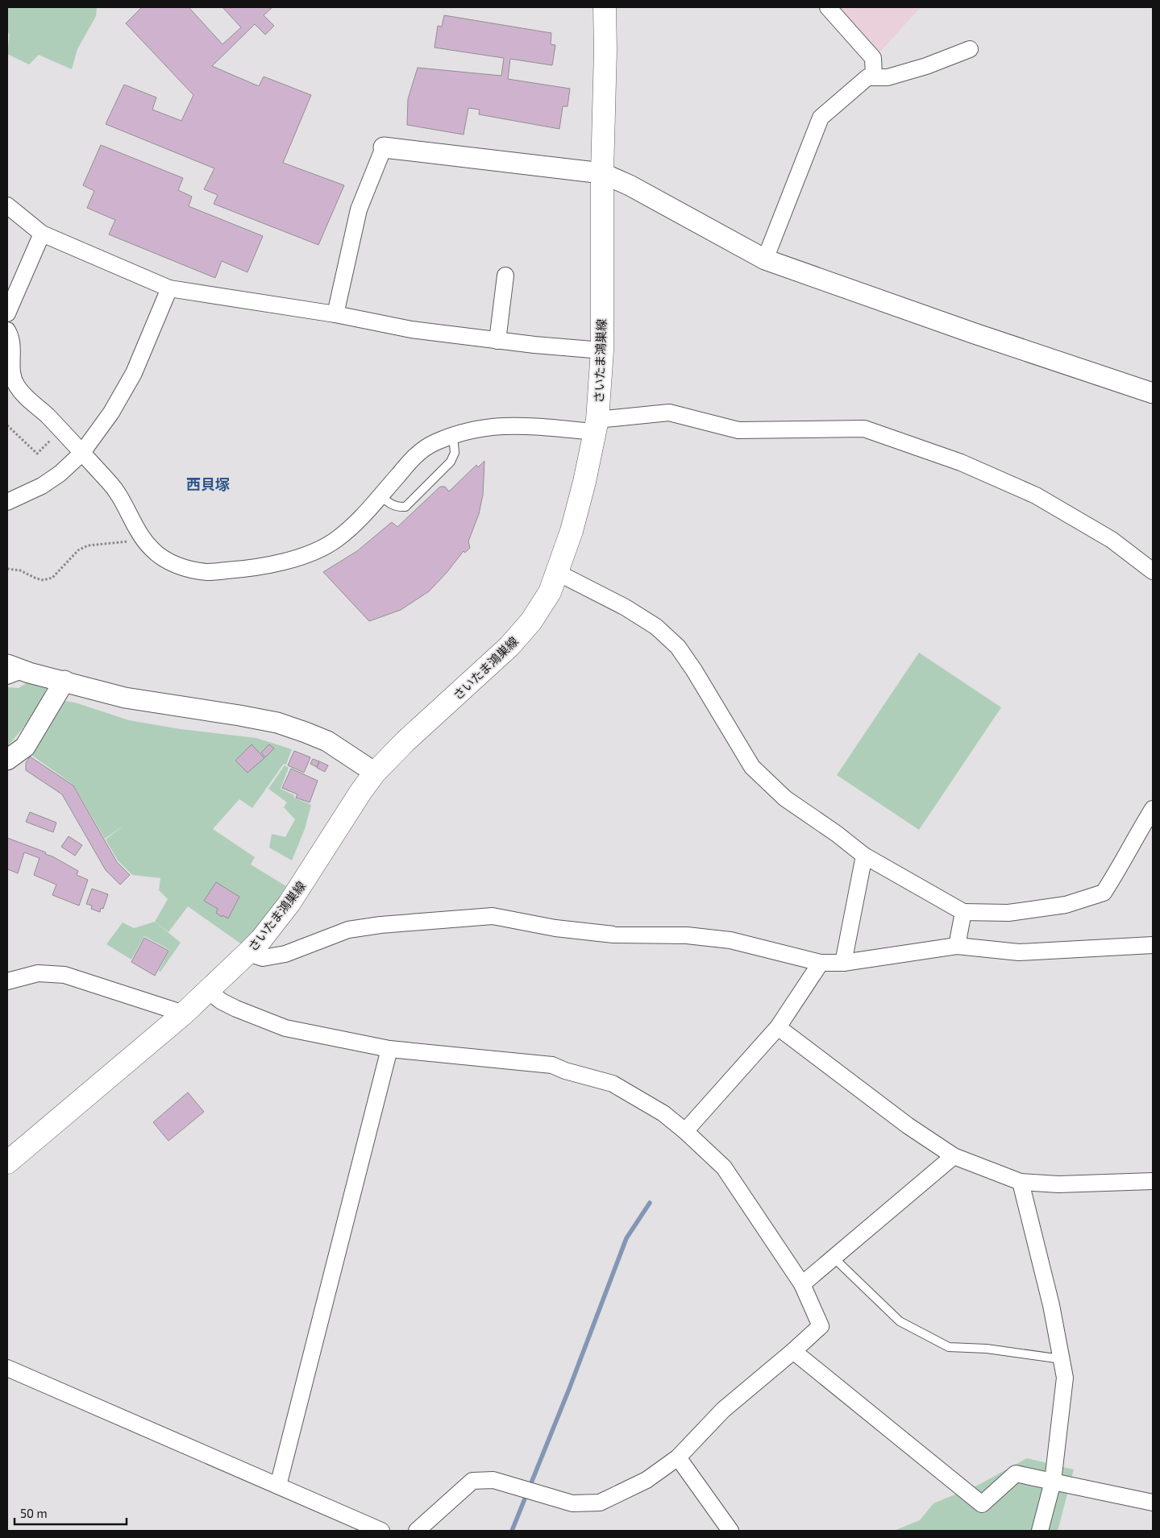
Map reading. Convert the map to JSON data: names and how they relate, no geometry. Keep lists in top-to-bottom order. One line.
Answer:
{"streets":{"main road":["さいたま鴻巣線"]},"districts":["西貝塚"],"scale_bar":"50 m"}
